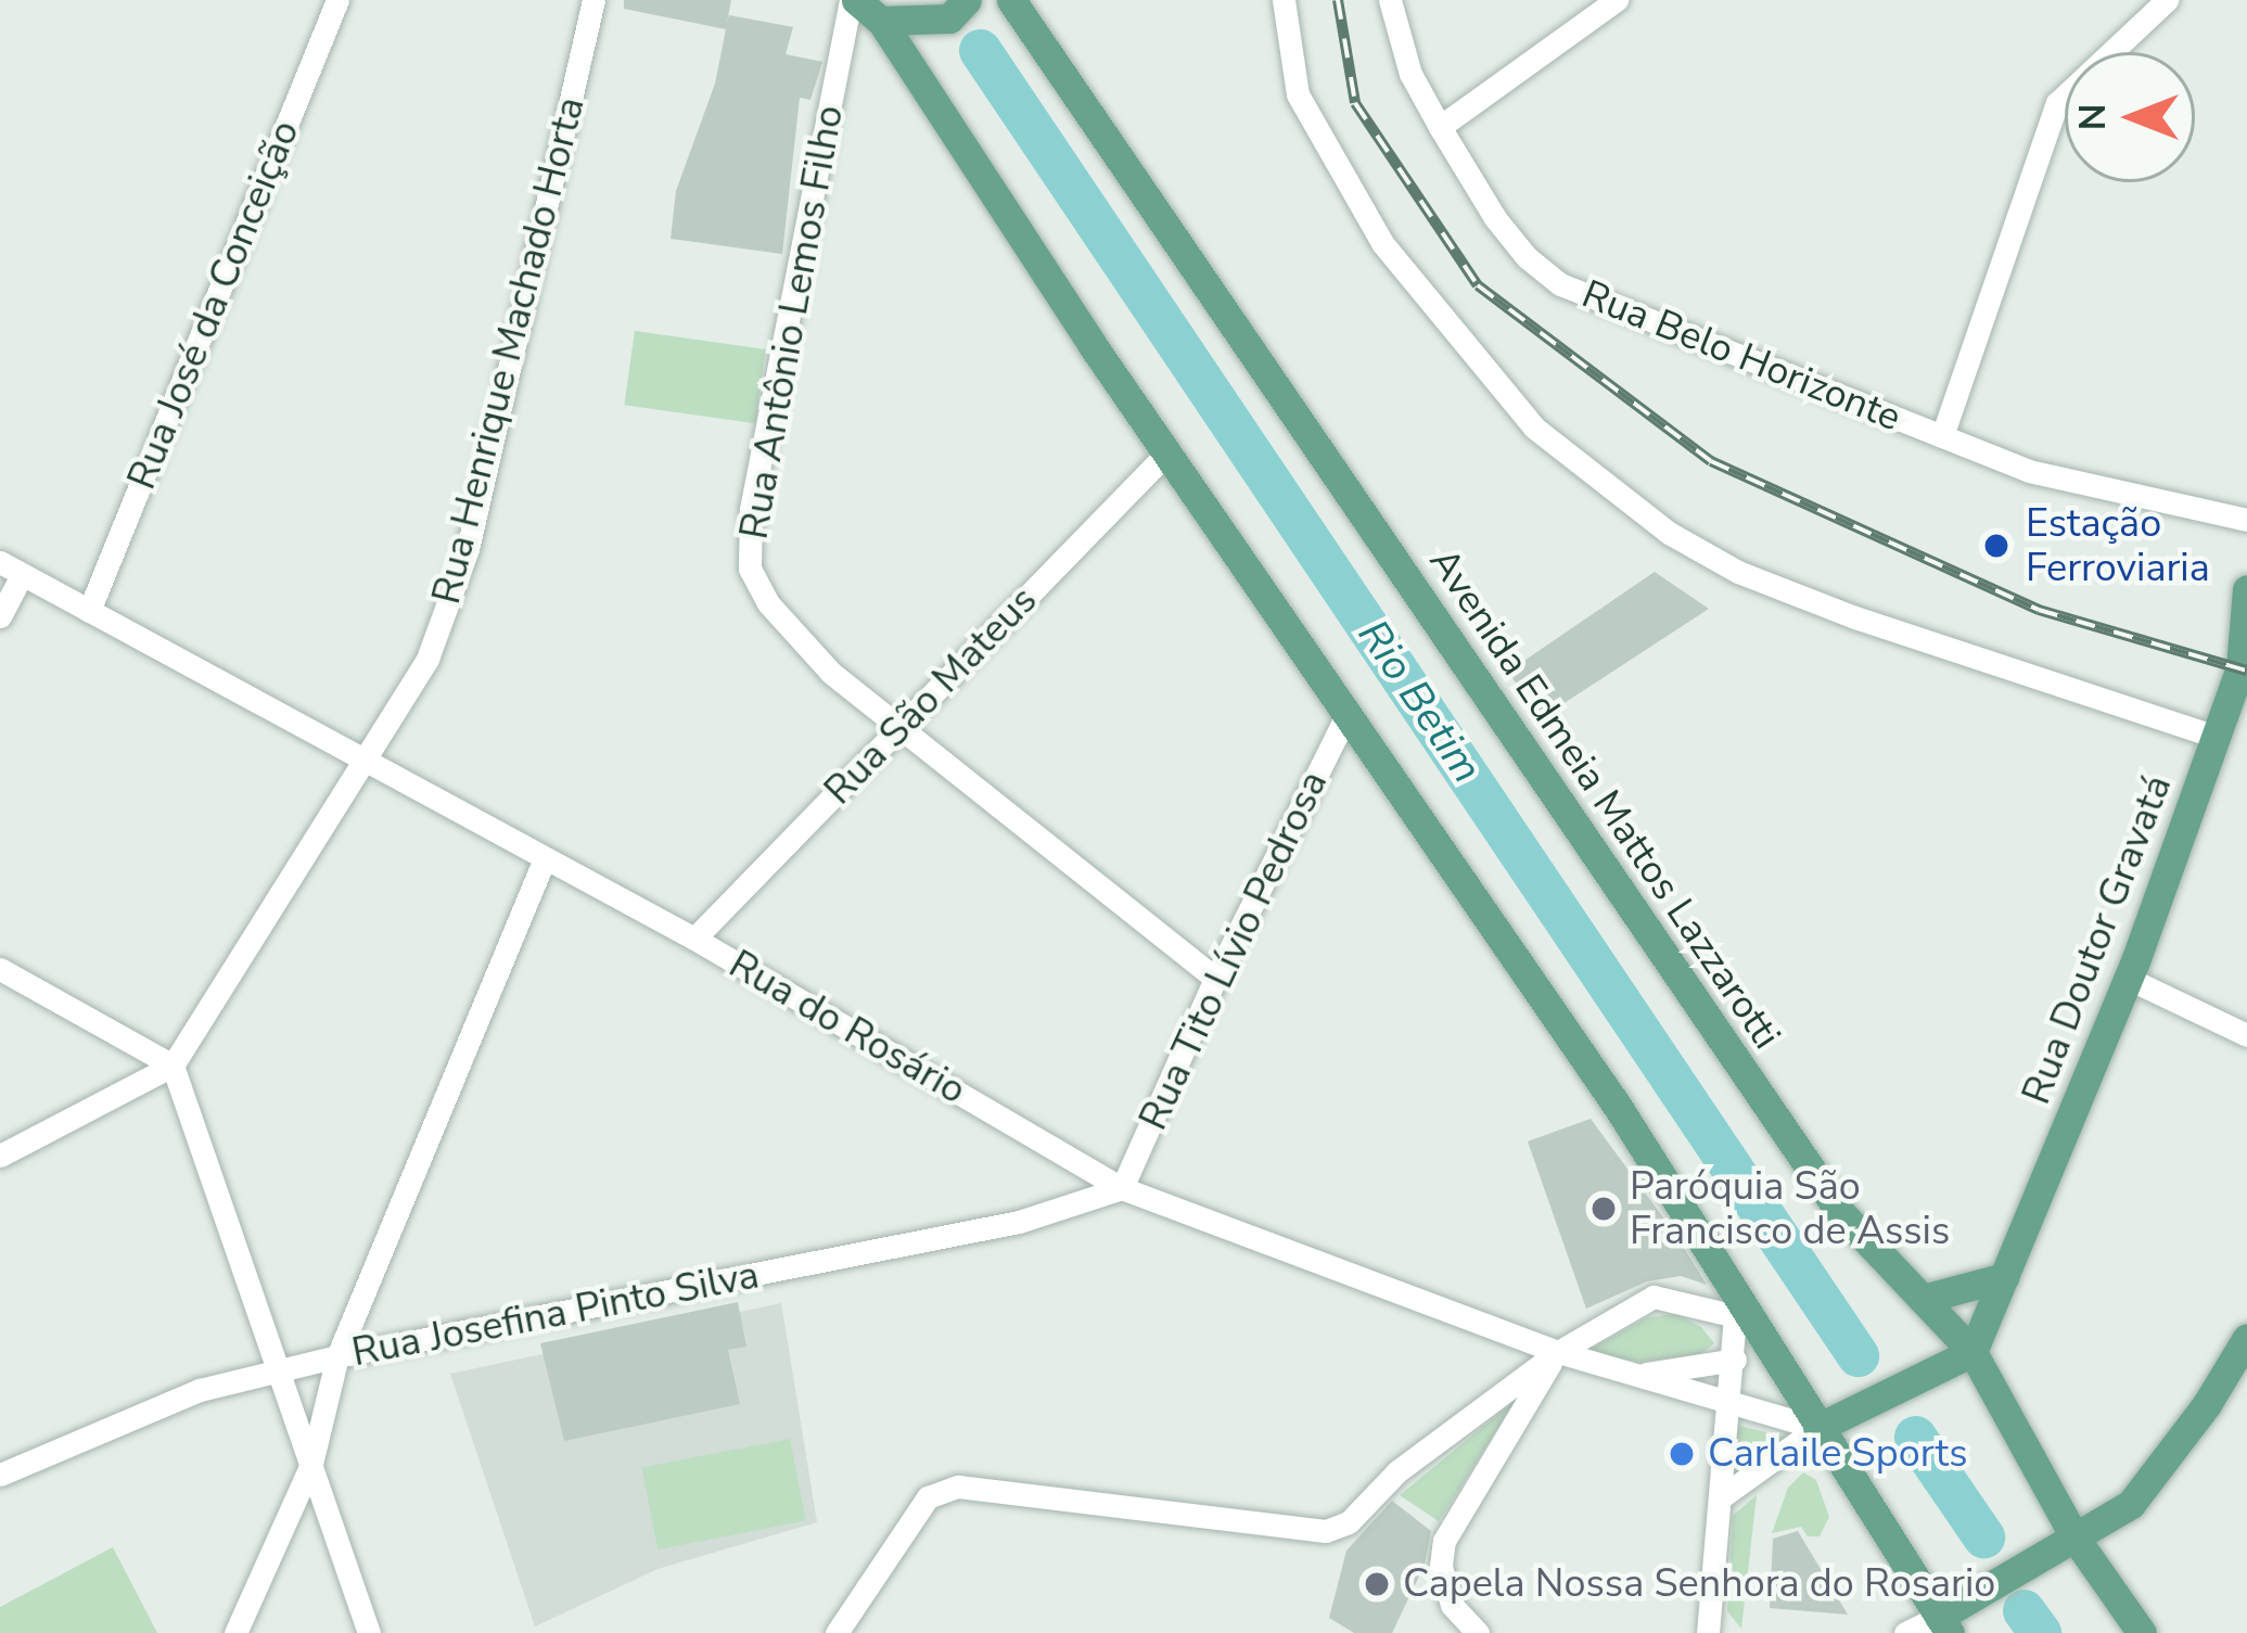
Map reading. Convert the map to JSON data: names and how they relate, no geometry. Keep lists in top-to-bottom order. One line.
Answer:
{"streets":{"main road":["Avenida Edmeia Mattos Lazzarotti","Rua Doutor Gravatá"],"street":["Rua José da Conceição","Rua Antônio Lemos Filho","Rua Henrique Machado Horta","Rua Belo Horizonte","Rua São Mateus","Rua Tito Lívio Pedrosa","Rua do Rosário","Rua Josefina Pinto Silva"]},"crossings":[["Rua José da Conceição","Rua do Rosário"],["Rua Antônio Lemos Filho","Rua São Mateus"],["Rua Antônio Lemos Filho","Rua Tito Lívio Pedrosa"],["Rua Henrique Machado Horta","Rua do Rosário"],["Rua São Mateus","Rua do Rosário"],["Avenida Edmeia Mattos Lazzarotti","Rua Doutor Gravatá"],["Rua Tito Lívio Pedrosa","Rua do Rosário"],["Rua Tito Lívio Pedrosa","Rua Josefina Pinto Silva"],["Rua do Rosário","Rua Josefina Pinto Silva"]],"water":["Rio Betim"],"places":["Estação Ferroviaria","Paróquia São Francisco de Assis","Carlaile Sports","Capela Nossa Senhora do Rosario"],"north":"left"}
